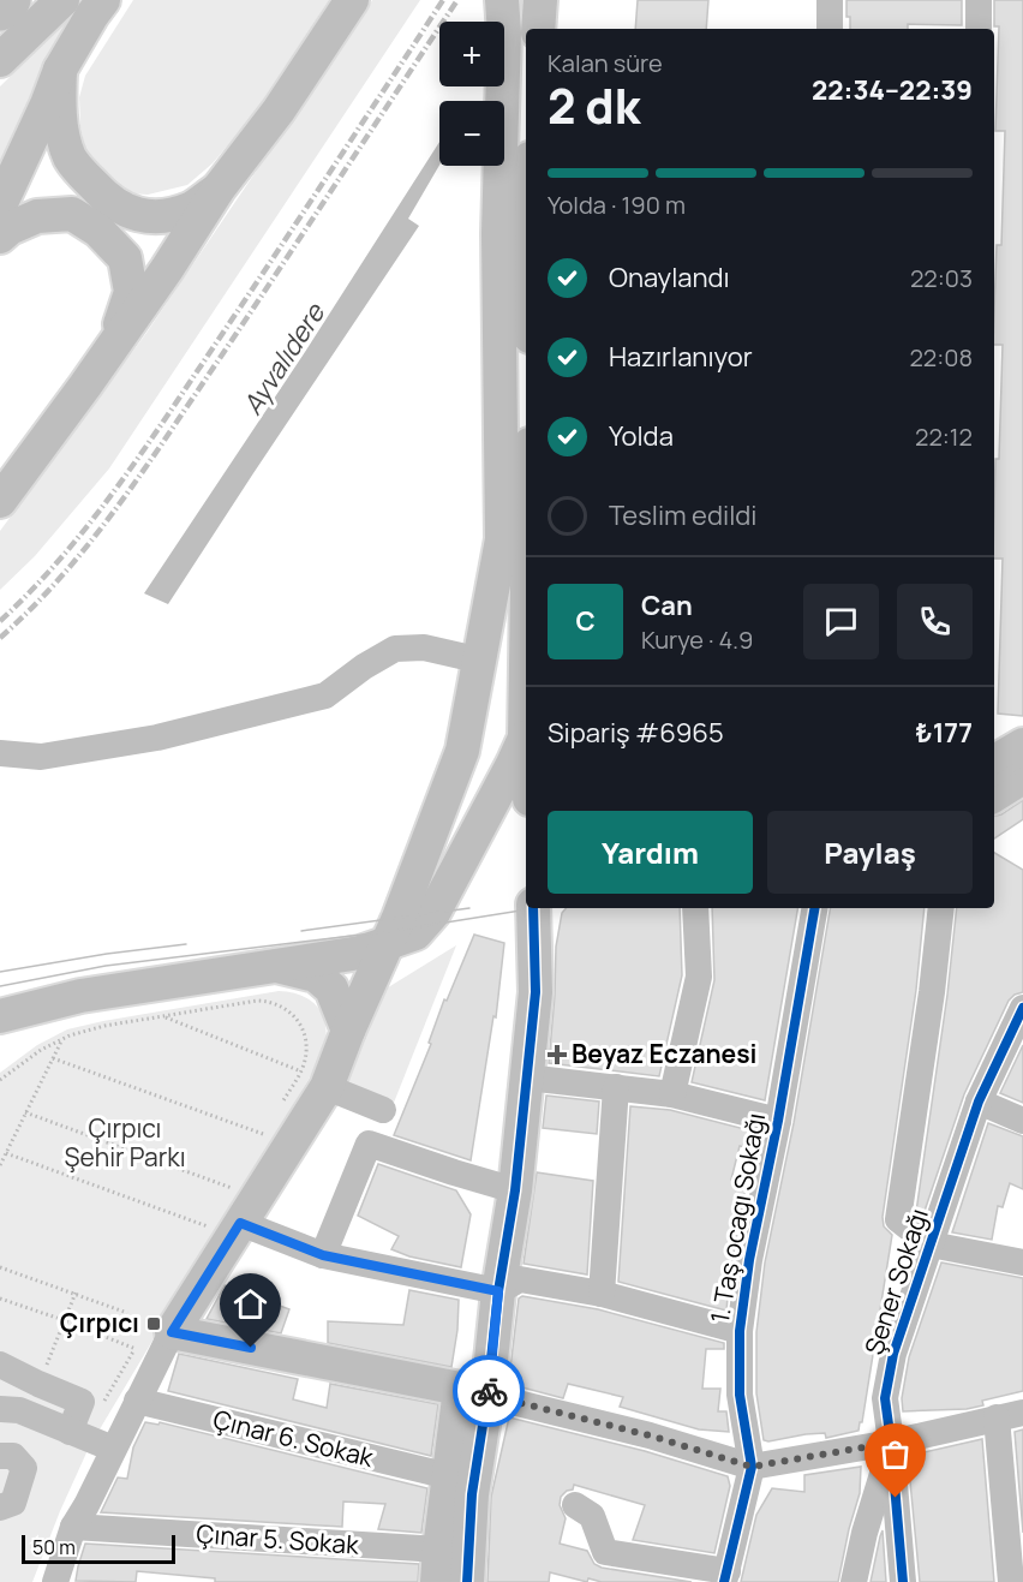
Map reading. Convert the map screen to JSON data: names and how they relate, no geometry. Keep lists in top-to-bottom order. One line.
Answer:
{"streets":{"street":["1. Taş ocagı Sokağı","Şener Sokağı","Çınar 6. Sokak","Çınar 5. Sokak"]},"water":["Ayvalıdere"],"parks":["Çırpıcı Şehir Parkı"],"places":{"health":["Beyaz Eczanesi"],"transit":["Çırpıcı"]},"scale_bar":"50 m","page":{"map_buttons":["+","−"],"heading":["2 dk","Kalan süre","22:34–22:39"],"panel":["Can","Kurye · 4.9","Sipariş #6965","₺177"],"bar":"Yolda · 190 m","list":[["Onaylandı","22:03"],["Hazırlanıyor","22:08"],["Yolda","22:12"],"Teslim edildi"],"round":"C","buttons":["Yardım","Paylaş"],"scale":"50 m"}}
